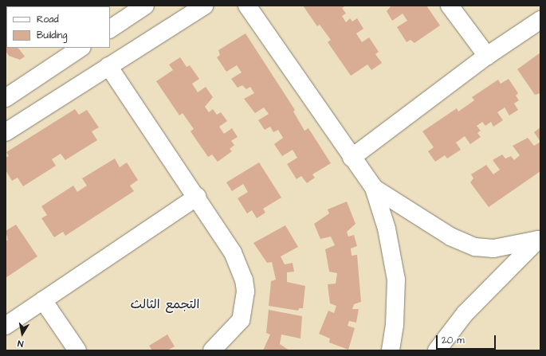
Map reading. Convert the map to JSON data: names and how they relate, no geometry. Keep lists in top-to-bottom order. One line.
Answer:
{"districts":["التجمع الثالث"],"legend":["Road","Building"],"scale_bar":"20 m","north":"bottom"}
